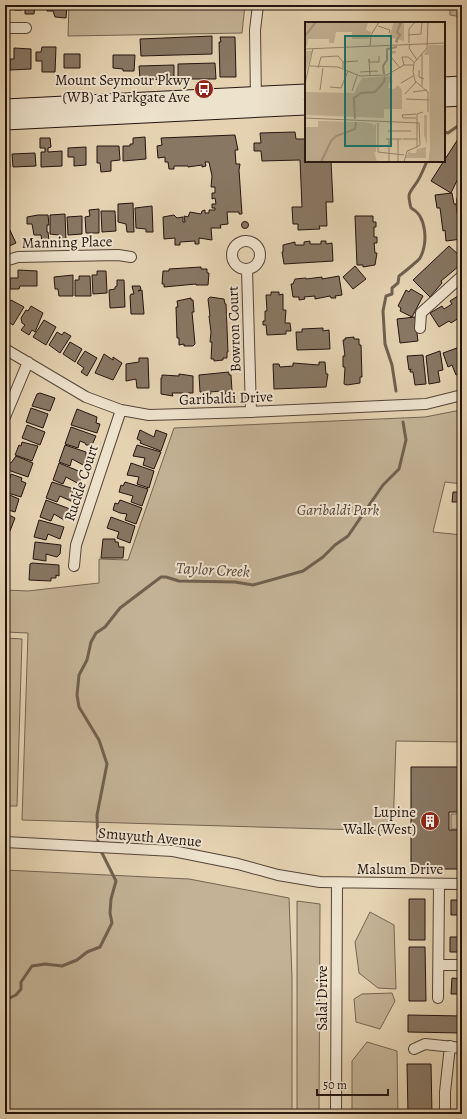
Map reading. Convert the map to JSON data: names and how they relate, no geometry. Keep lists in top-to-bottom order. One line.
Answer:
{"streets":{"street":["Manning Place","Bowron Court","Garibaldi Drive","Ruckle Court","Smuyuth Avenue","Malsum Drive","Salal Drive"]},"crossings":[["Bowron Court","Garibaldi Drive"],["Garibaldi Drive","Ruckle Court"],["Smuyuth Avenue","Malsum Drive"],["Smuyuth Avenue","Salal Drive"],["Malsum Drive","Salal Drive"]],"water":["Taylor Creek"],"parks":["Garibaldi Park"],"places":{"bus stop":["Mount Seymour Pkwy (WB) at Parkgate Ave"],"building":["Lupine Walk (West)"]},"scale_bar":"50 m"}
